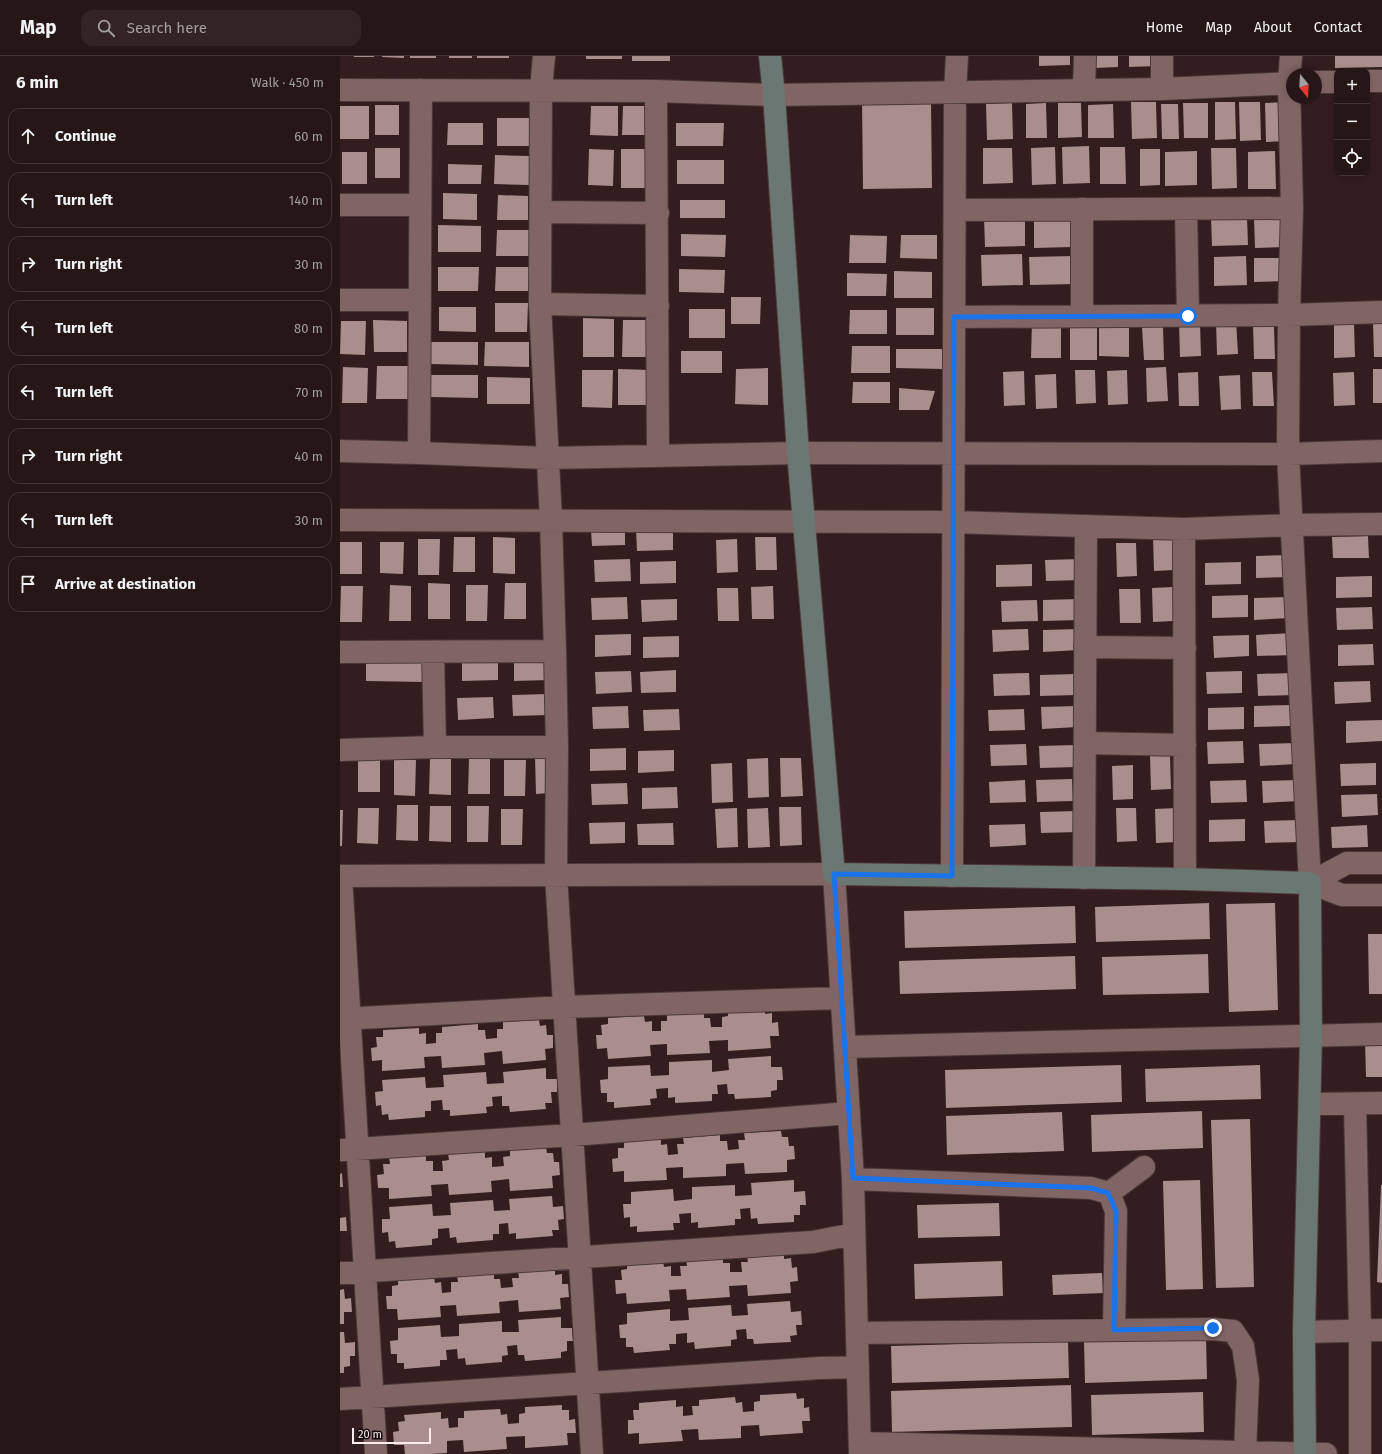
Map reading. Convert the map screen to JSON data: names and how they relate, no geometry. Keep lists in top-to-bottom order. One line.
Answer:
{"scale_bar":"20 m","north":"bottom","page":{"header":"Map","search":"Search here","nav":["Home","Map","About","Contact"],"heading":["6 min","Walk · 450 m"],"map_buttons":["+","−"],"list":[["Continue","60 m"],["Turn left","140 m"],["Turn right","30 m"],["Turn left","80 m"],["Turn left","70 m"],["Turn right","40 m"],["Turn left","30 m"],"Arrive at destination"],"scale":"20 m"}}
